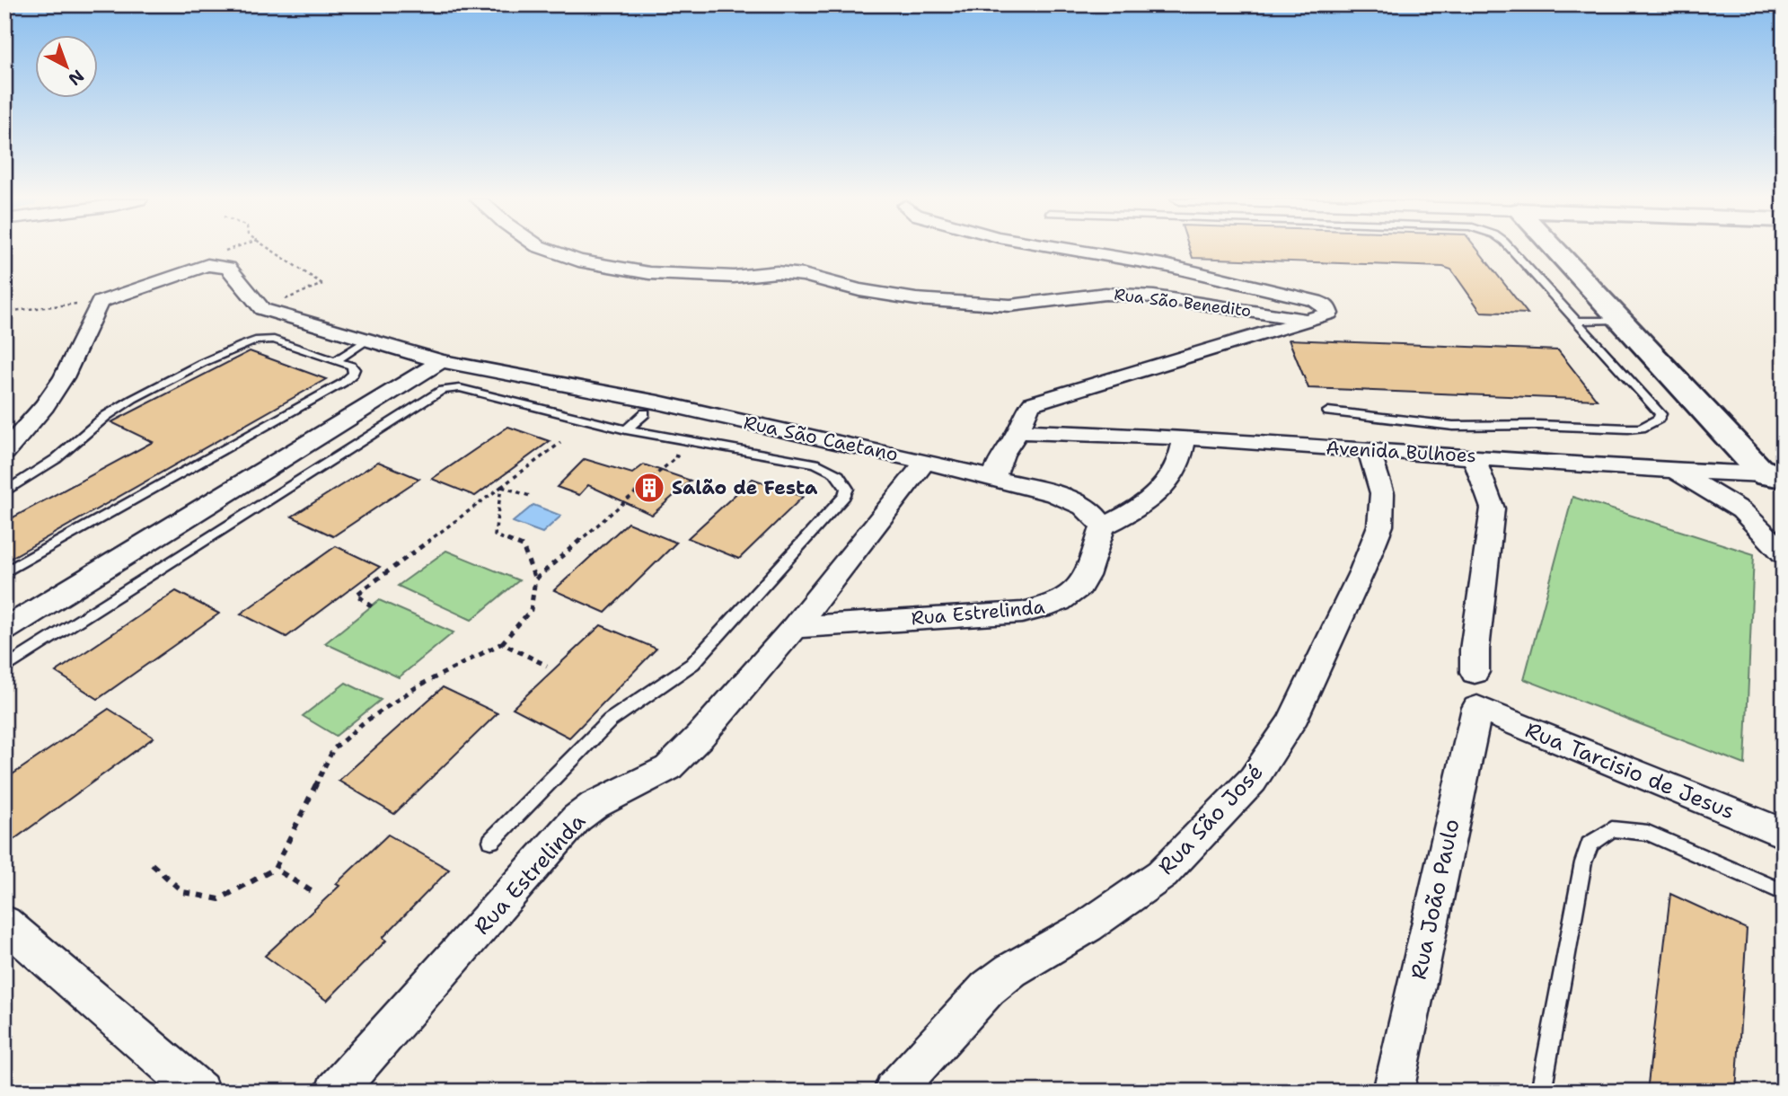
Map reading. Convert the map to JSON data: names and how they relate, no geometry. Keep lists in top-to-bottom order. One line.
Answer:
{"streets":{"street":["Rua São Benedito","Rua São Caetano","Avenida Bulhoes","Rua Estrelinda","Rua Tarcisio de Jesus","Rua São José","Rua João Paulo"]},"crossings":[["Rua São Caetano","Rua Estrelinda"],["Avenida Bulhoes","Rua São José"],["Rua Tarcisio de Jesus","Rua João Paulo"]],"places":{"building":["Salão de Festa"]},"north":"bottom right"}
